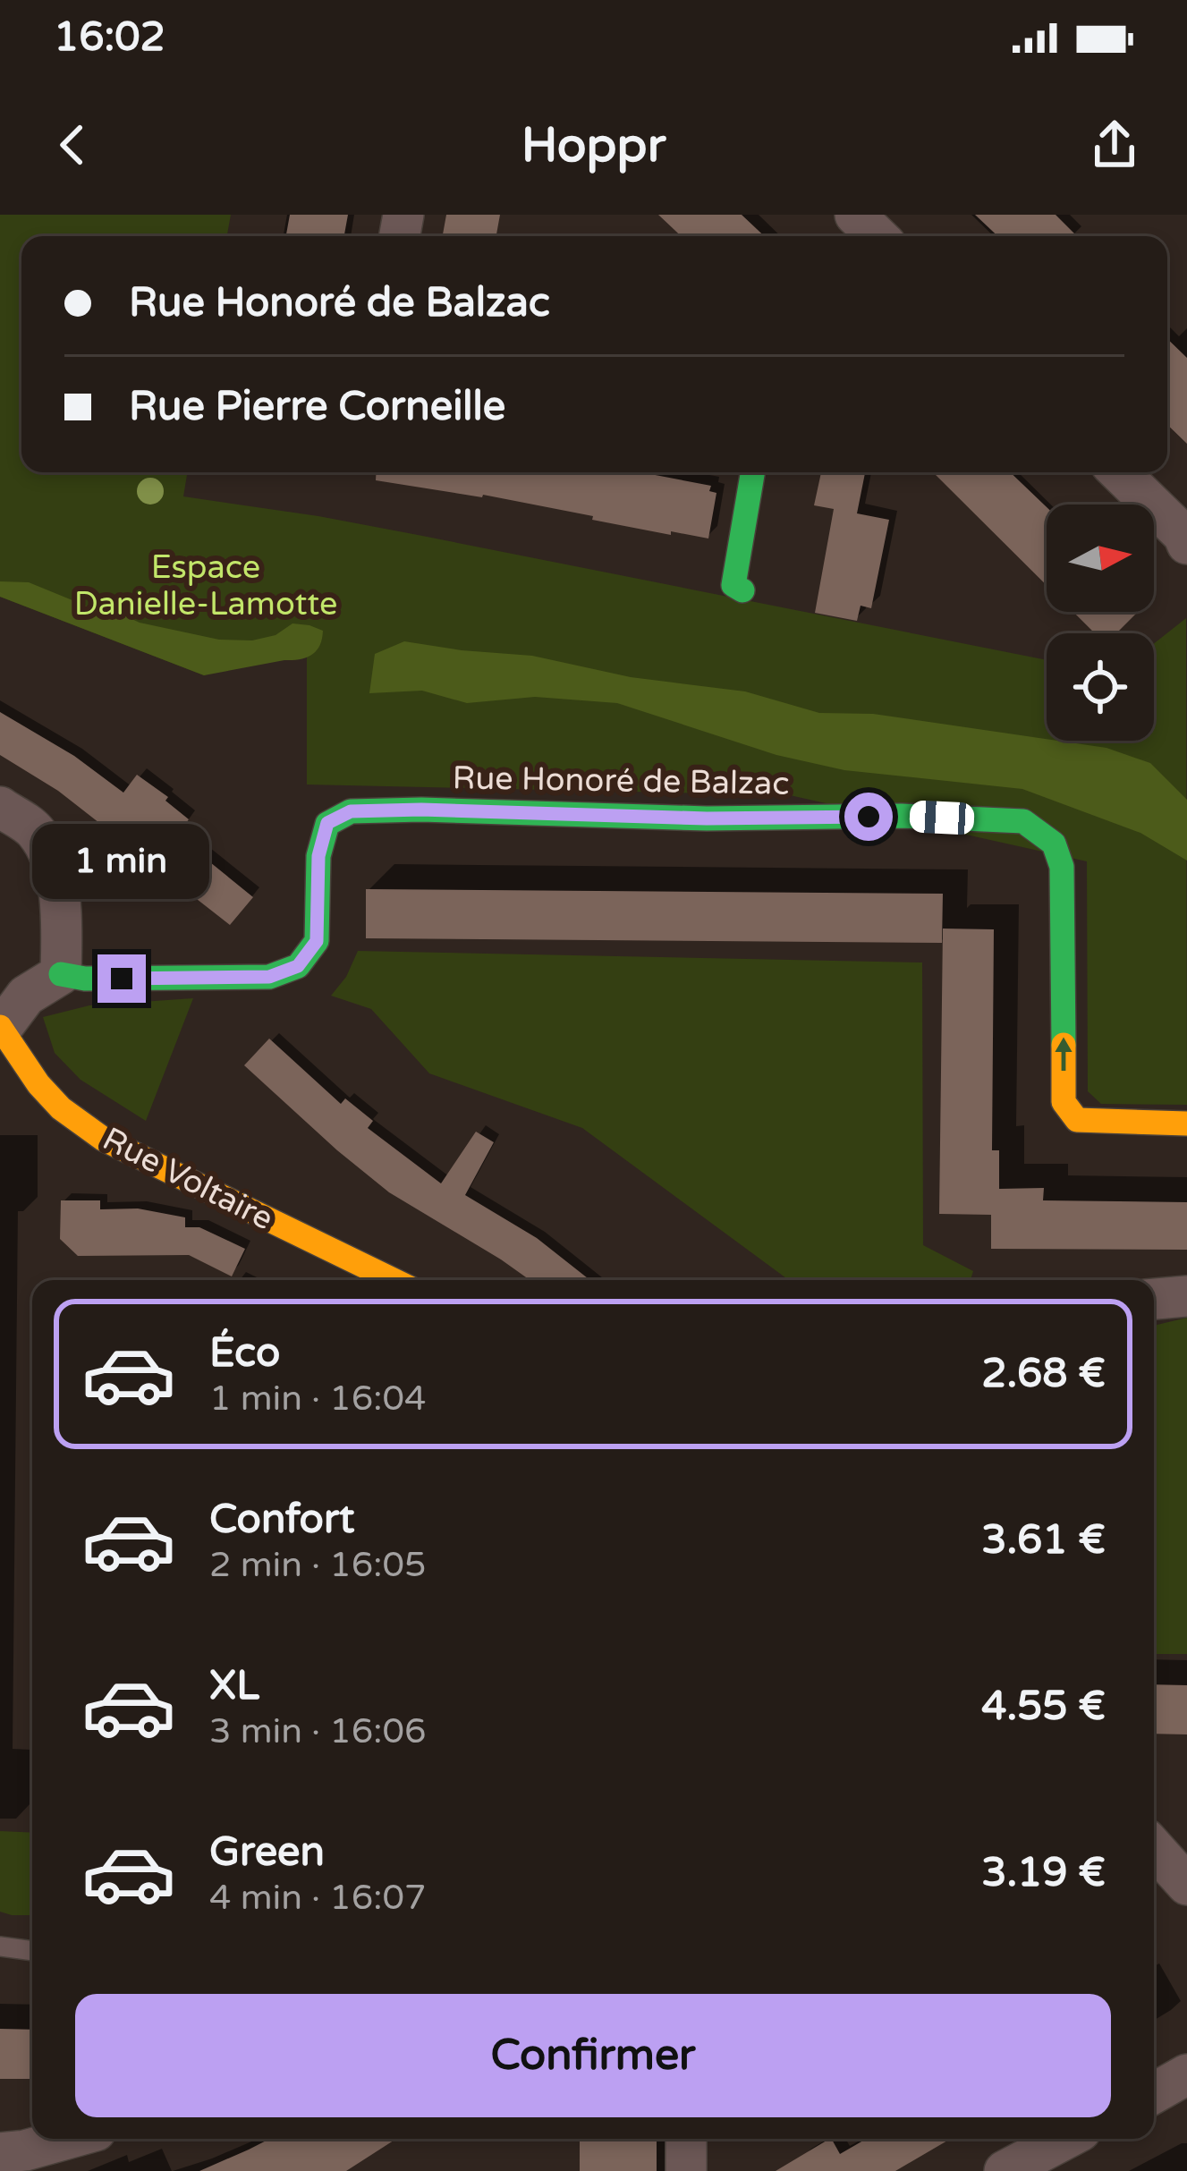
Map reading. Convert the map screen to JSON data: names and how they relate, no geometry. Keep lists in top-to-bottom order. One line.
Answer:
{"streets":{"street":["Rue Honoré de Balzac","Rue Voltaire"]},"parks":["Espace Danielle-Lamotte"],"north":"right","page":{"status":"16:02","header":"Hoppr","banner":["Rue Honoré de Balzac","Rue Pierre Corneille"],"bubble":"1 min","list":[{"name":"Éco","note":"1 min · 16:04","value":"2.68 €"},{"name":"Confort","note":"2 min · 16:05","value":"3.61 €"},{"name":"XL","note":"3 min · 16:06","value":"4.55 €"},{"name":"Green","note":"4 min · 16:07","value":"3.19 €"}],"buttons":"Confirmer"}}
